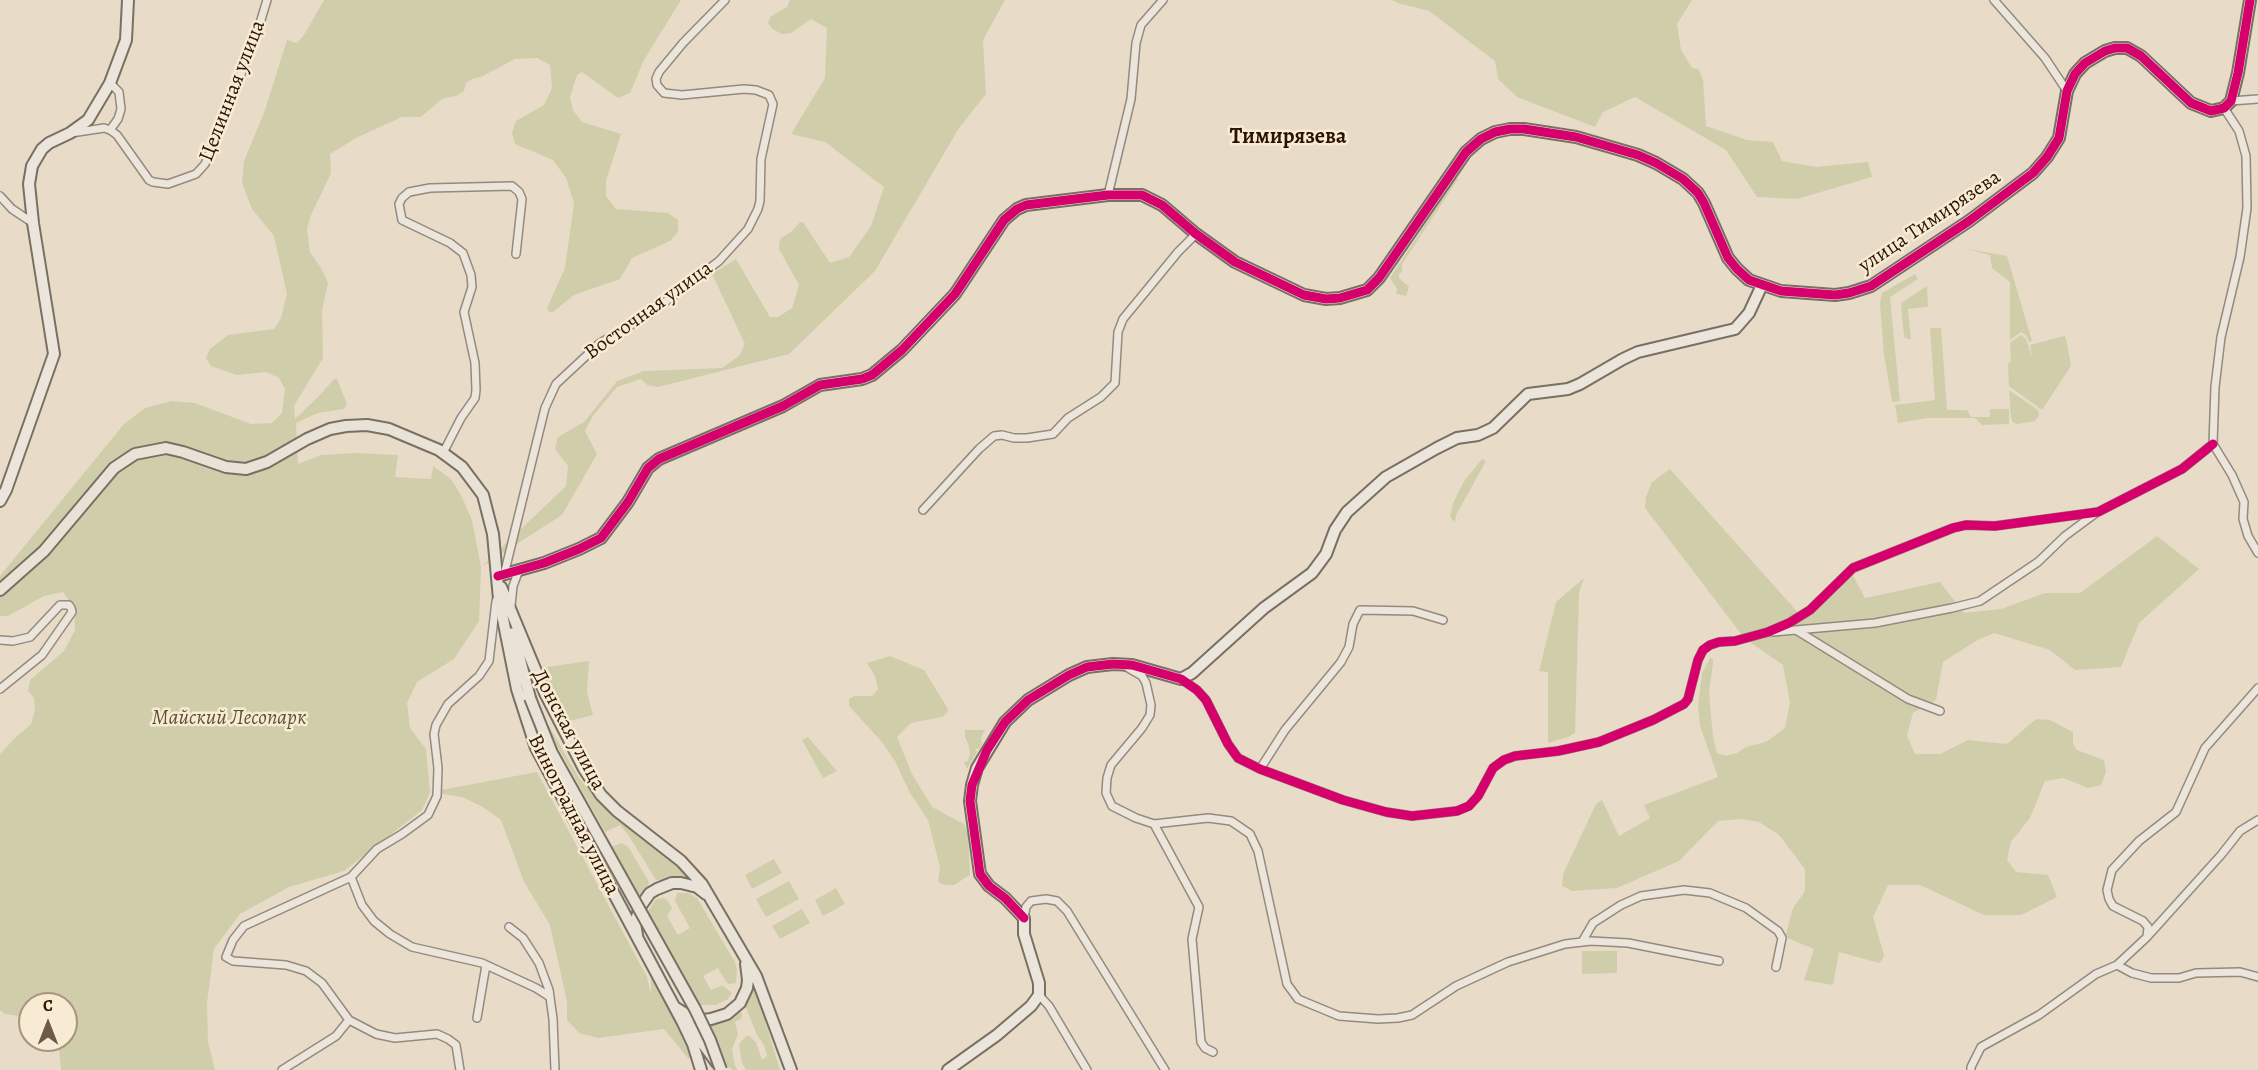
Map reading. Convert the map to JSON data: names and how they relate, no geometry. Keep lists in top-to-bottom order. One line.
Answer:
{"streets":{"main road":["Донская улица","Виноградная улица"],"street":["Целинная улица","улица Тимирязева","Восточная улица"]},"crossings":[["улица Тимирязева","Восточная улица"],["улица Тимирязева","Донская улица"],["улица Тимирязева","Виноградная улица"],["Восточная улица","Донская улица"],["Восточная улица","Виноградная улица"],["Донская улица","Виноградная улица"]],"districts":["Тимирязева"],"parks":["Майский Лесопарк"],"north":"top"}
